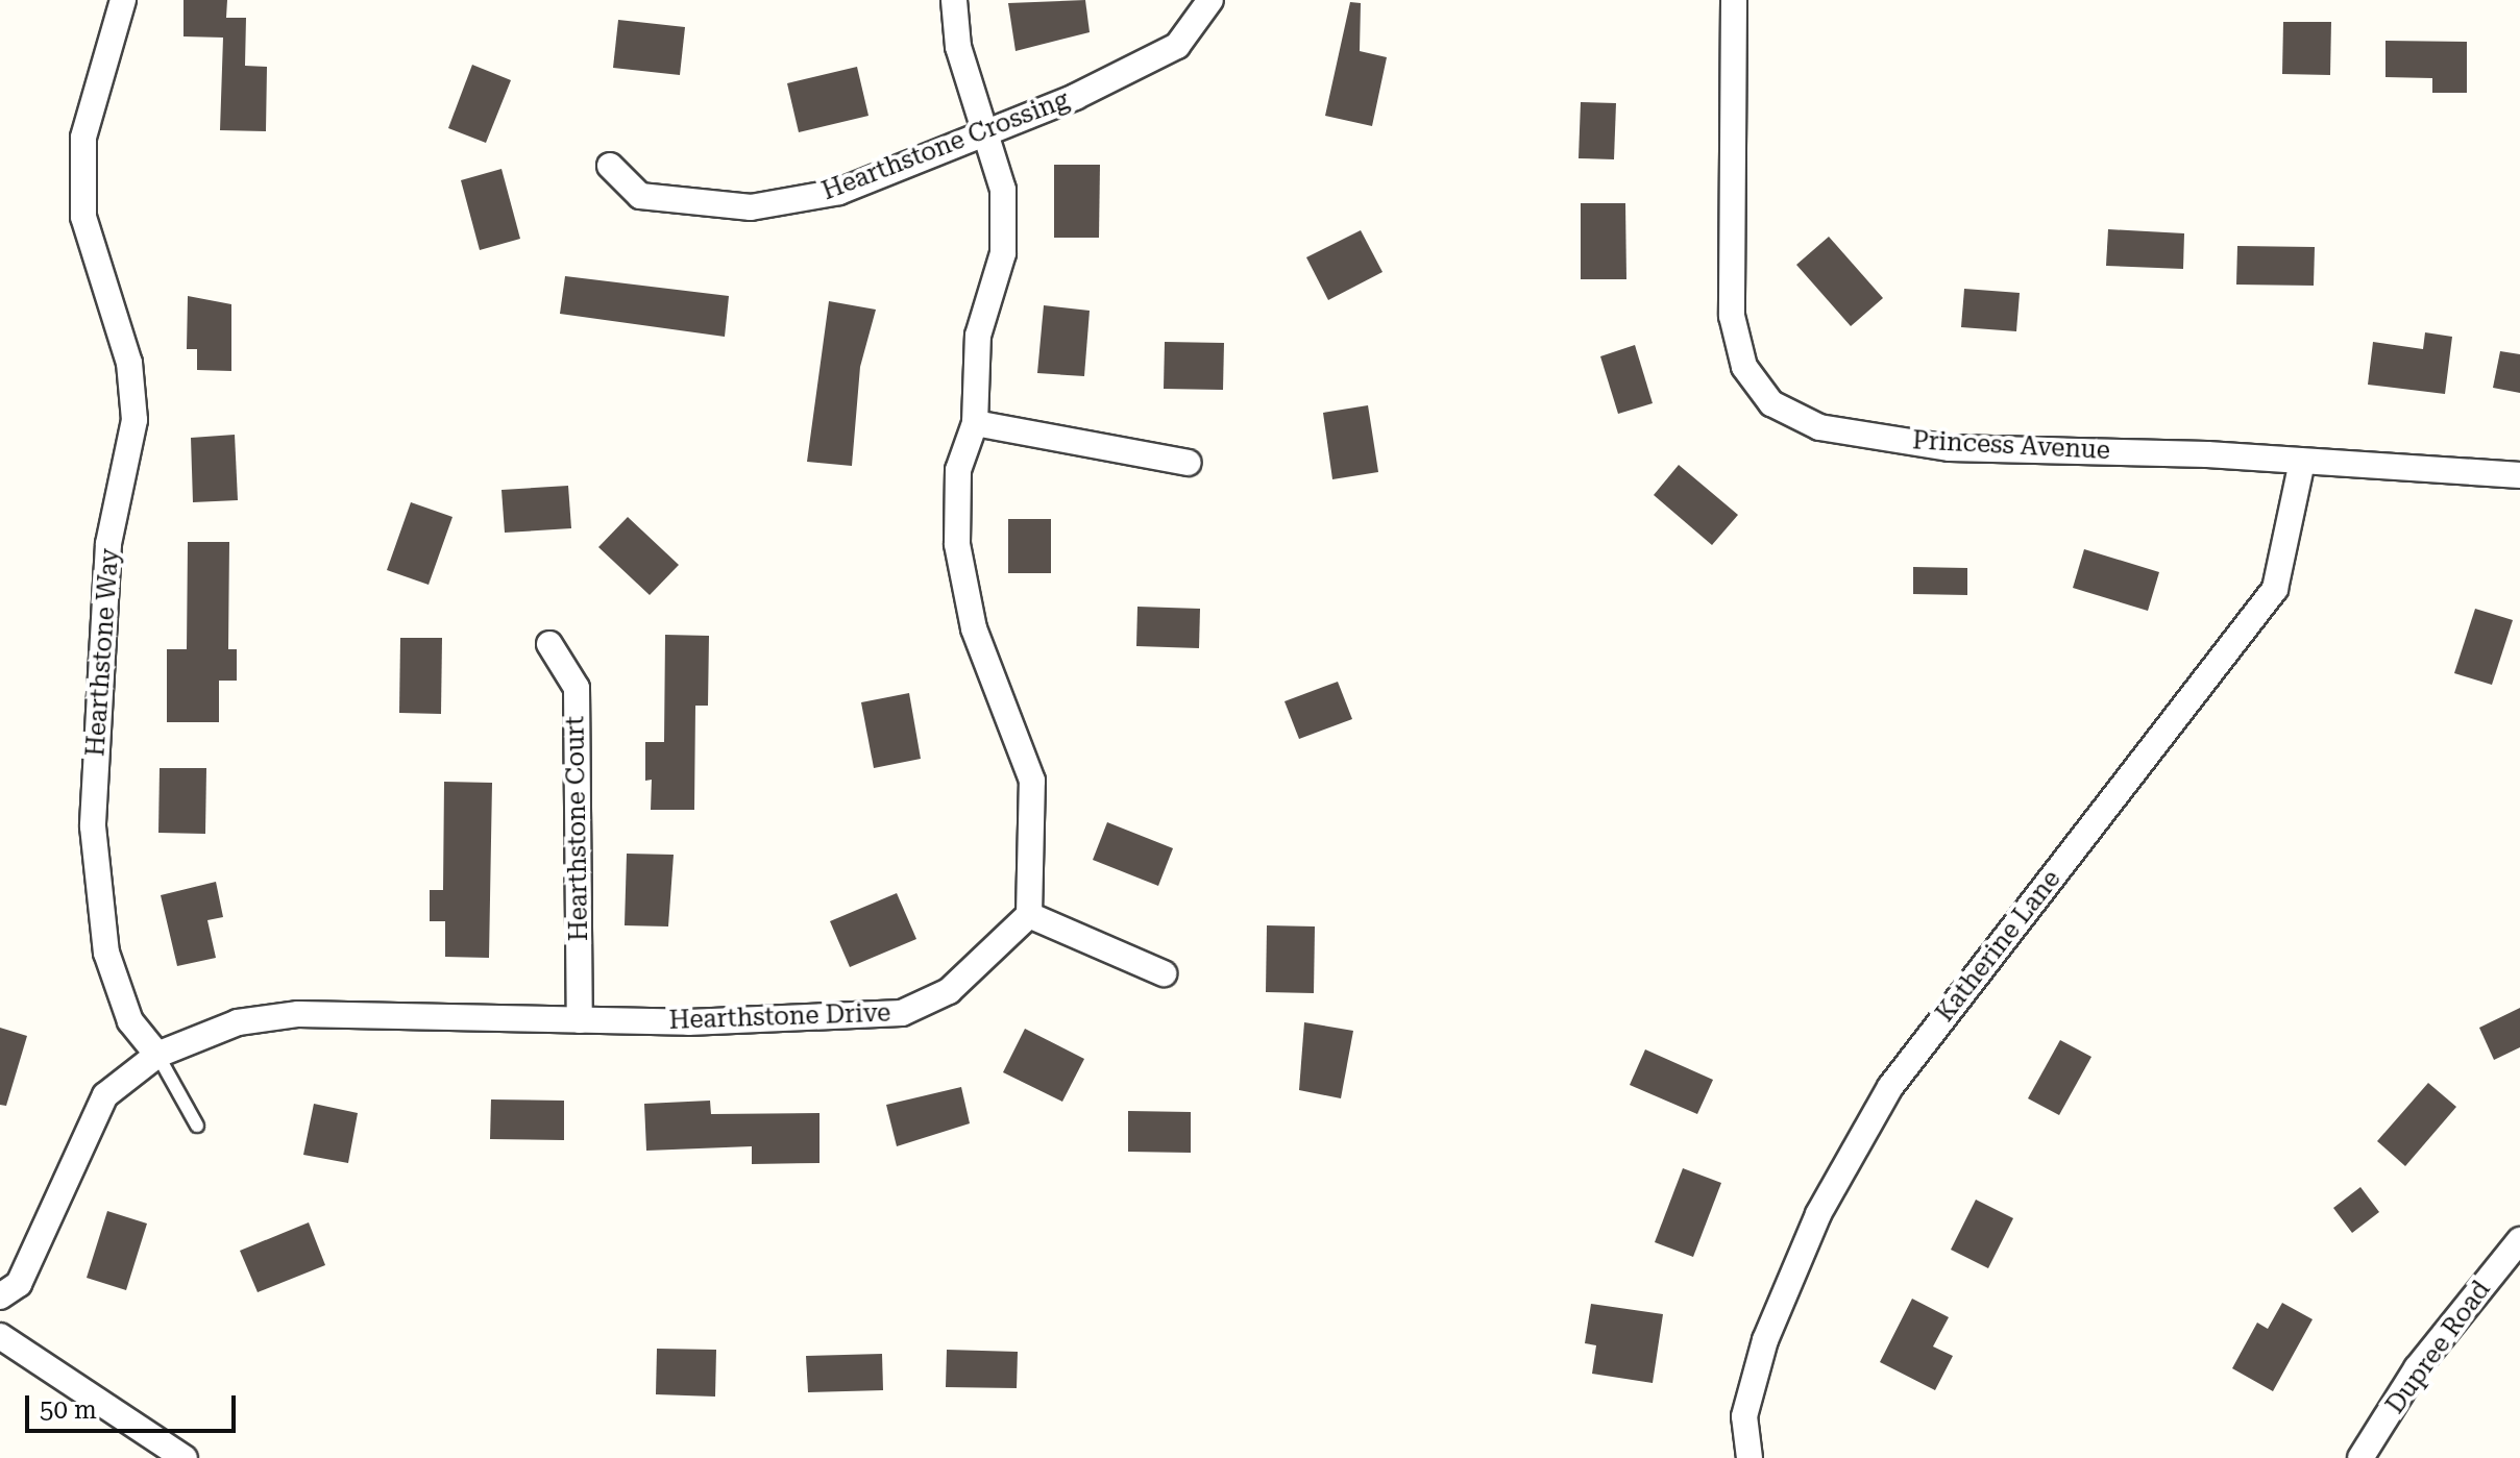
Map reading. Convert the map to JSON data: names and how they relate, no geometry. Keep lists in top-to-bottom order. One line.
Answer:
{"streets":{"street":["Hearthstone Crossing","Princess Avenue","Hearthstone Way","Hearthstone Court","Katherine Lane","Hearthstone Drive","Dupree Road"]},"crossings":[["Princess Avenue","Katherine Lane"],["Hearthstone Way","Hearthstone Drive"],["Hearthstone Court","Hearthstone Drive"]],"scale_bar":"50 m"}
